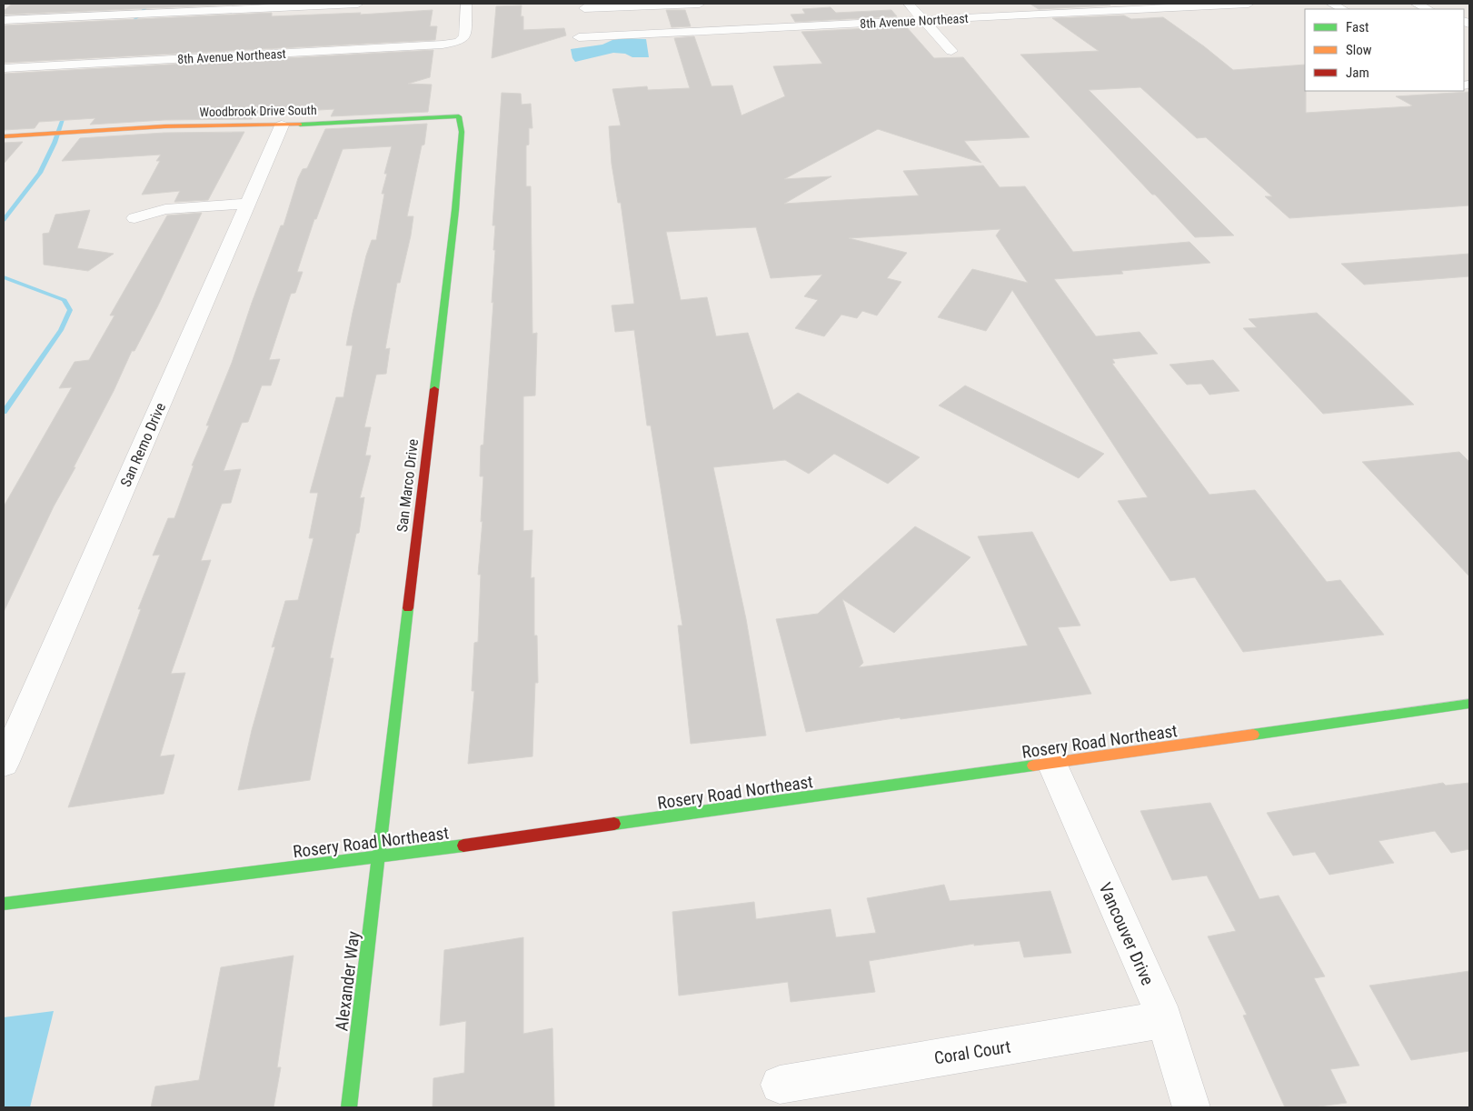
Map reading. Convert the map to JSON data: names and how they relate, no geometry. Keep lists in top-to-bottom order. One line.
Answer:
{"streets":{"street":["8th Avenue Northeast","Woodbrook Drive South","San Remo Drive","San Marco Drive","Rosery Road Northeast","Vancouver Drive","Alexander Way","Coral Court"]},"crossings":[["Woodbrook Drive South","San Remo Drive"],["Woodbrook Drive South","San Marco Drive"],["San Marco Drive","Rosery Road Northeast"],["San Marco Drive","Alexander Way"],["Rosery Road Northeast","Vancouver Drive"],["Rosery Road Northeast","Alexander Way"],["Vancouver Drive","Coral Court"]],"legend":["Fast","Slow","Jam"]}
